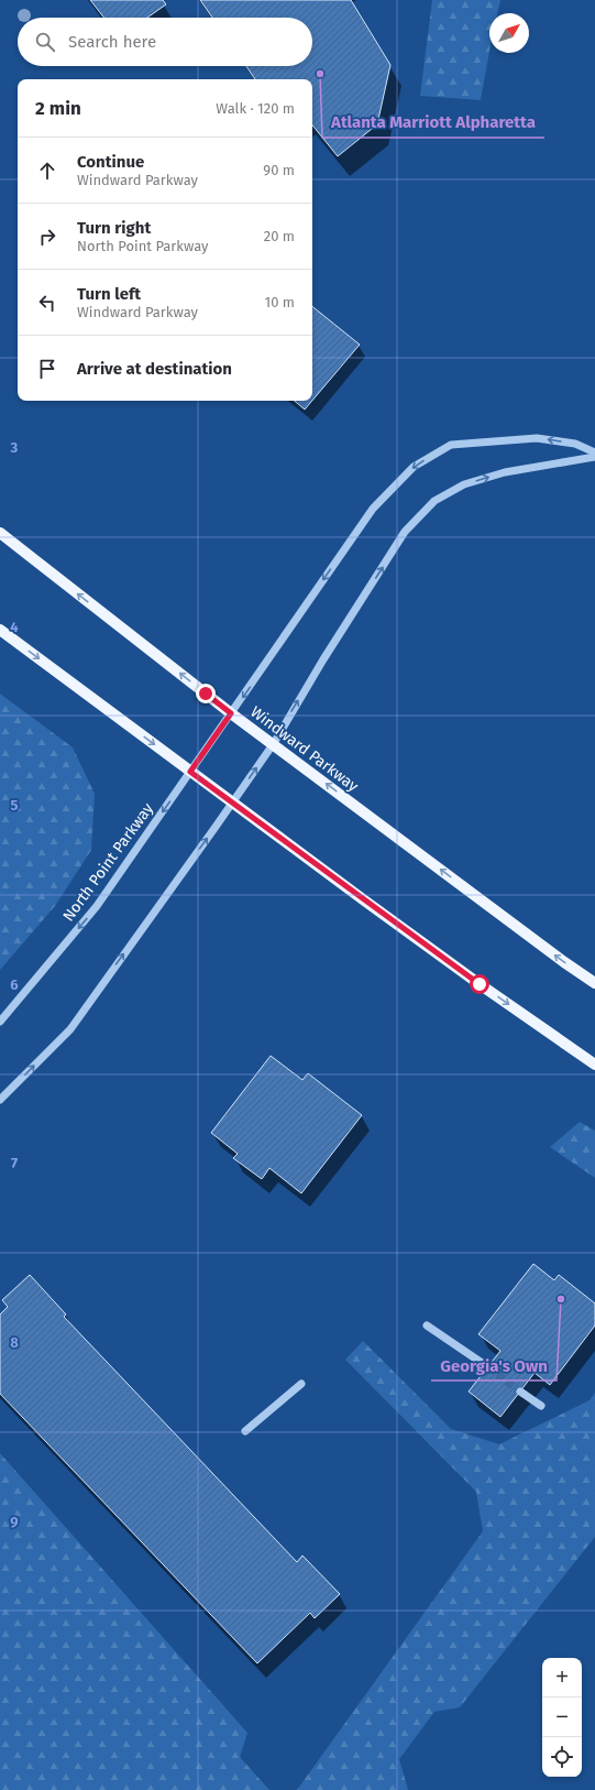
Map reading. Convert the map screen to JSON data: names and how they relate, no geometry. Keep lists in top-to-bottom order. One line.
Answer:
{"streets":{"main road":["Windward Parkway"],"street":["North Point Parkway"]},"crossings":[["Windward Parkway","North Point Parkway"]],"places":["Atlanta Marriott Alpharetta","Georgia's Own"],"north":"top right","page":{"search":"Search here","heading":["2 min","Walk · 120 m"],"list":[["Continue","Windward Parkway","90 m"],["Turn right","North Point Parkway","20 m"],["Turn left","Windward Parkway","10 m"],"Arrive at destination"],"map_buttons":["+","−"]},"grid":{"rows":["3","4","5","6","7","8","9"]}}
